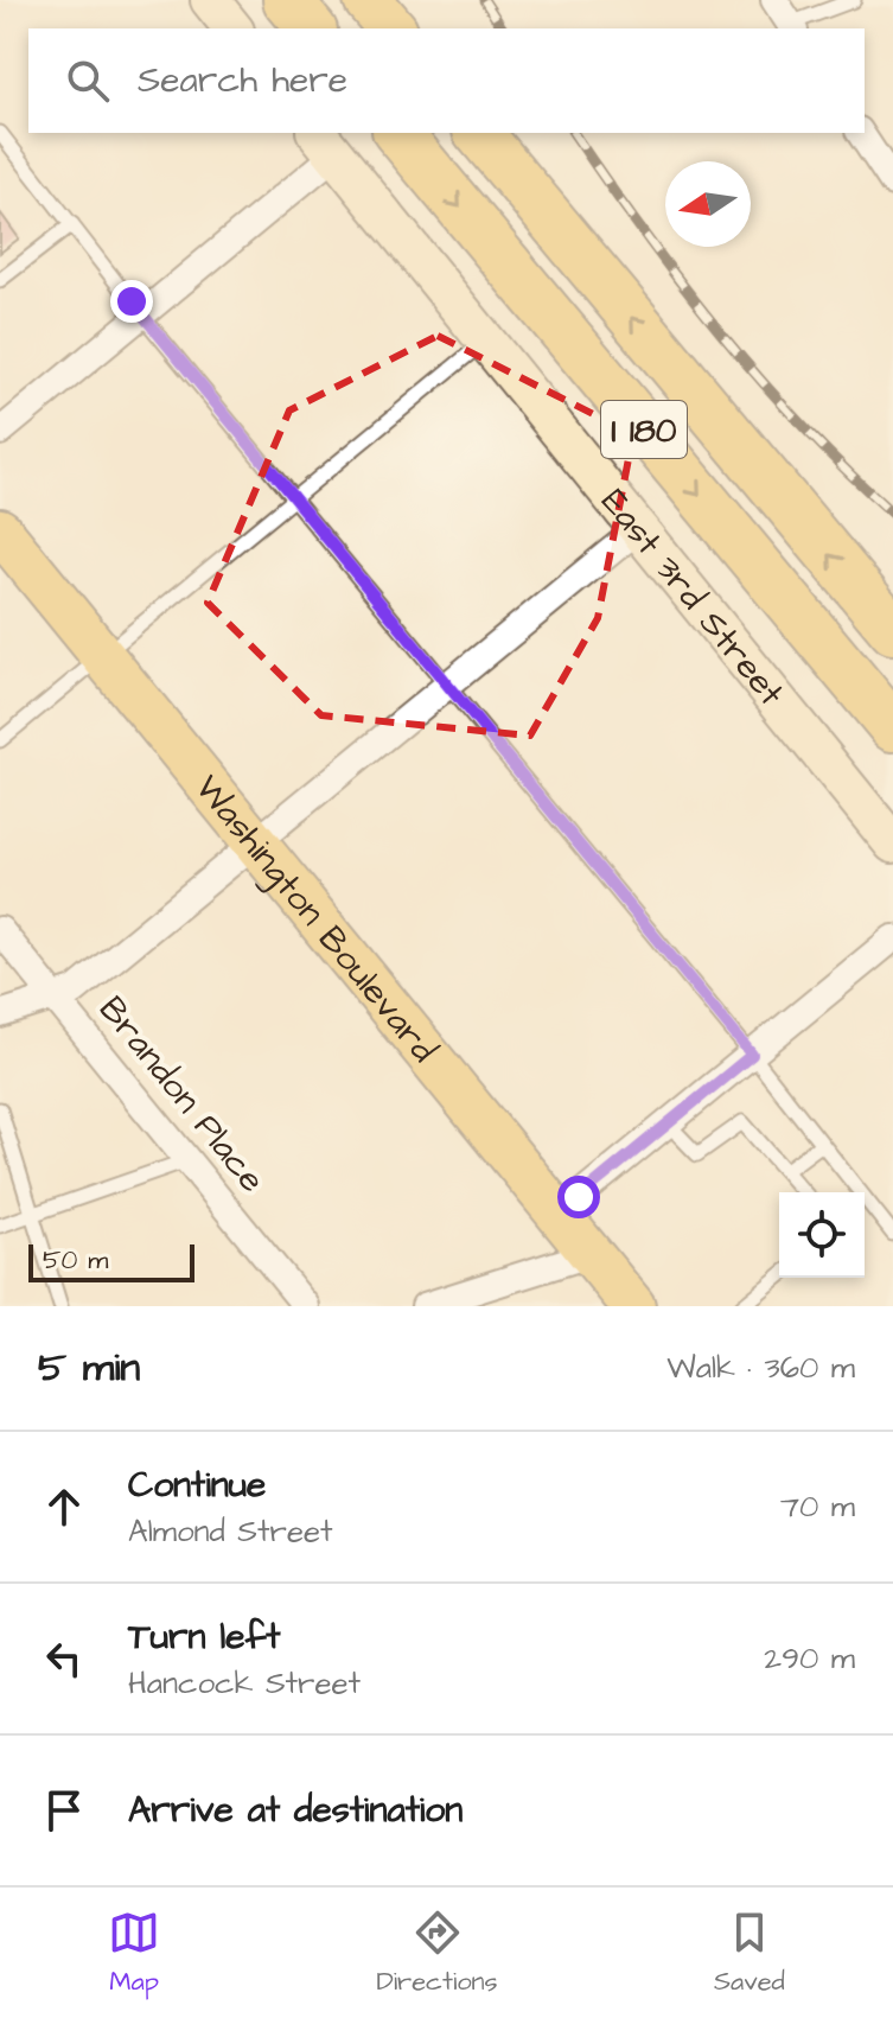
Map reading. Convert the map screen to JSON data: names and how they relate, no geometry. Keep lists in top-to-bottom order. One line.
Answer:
{"streets":{"highway":["I 180"],"main road":["East 3rd Street","Washington Boulevard"],"street":["Brandon Place"]},"scale_bar":"50 m","north":"left","page":{"search":"Search here","scale":"50 m","heading":["5 min","Walk · 360 m"],"list":[["Continue","Almond Street","70 m"],["Turn left","Hancock Street","290 m"],"Arrive at destination"],"nav":["Map","Directions","Saved"]}}
